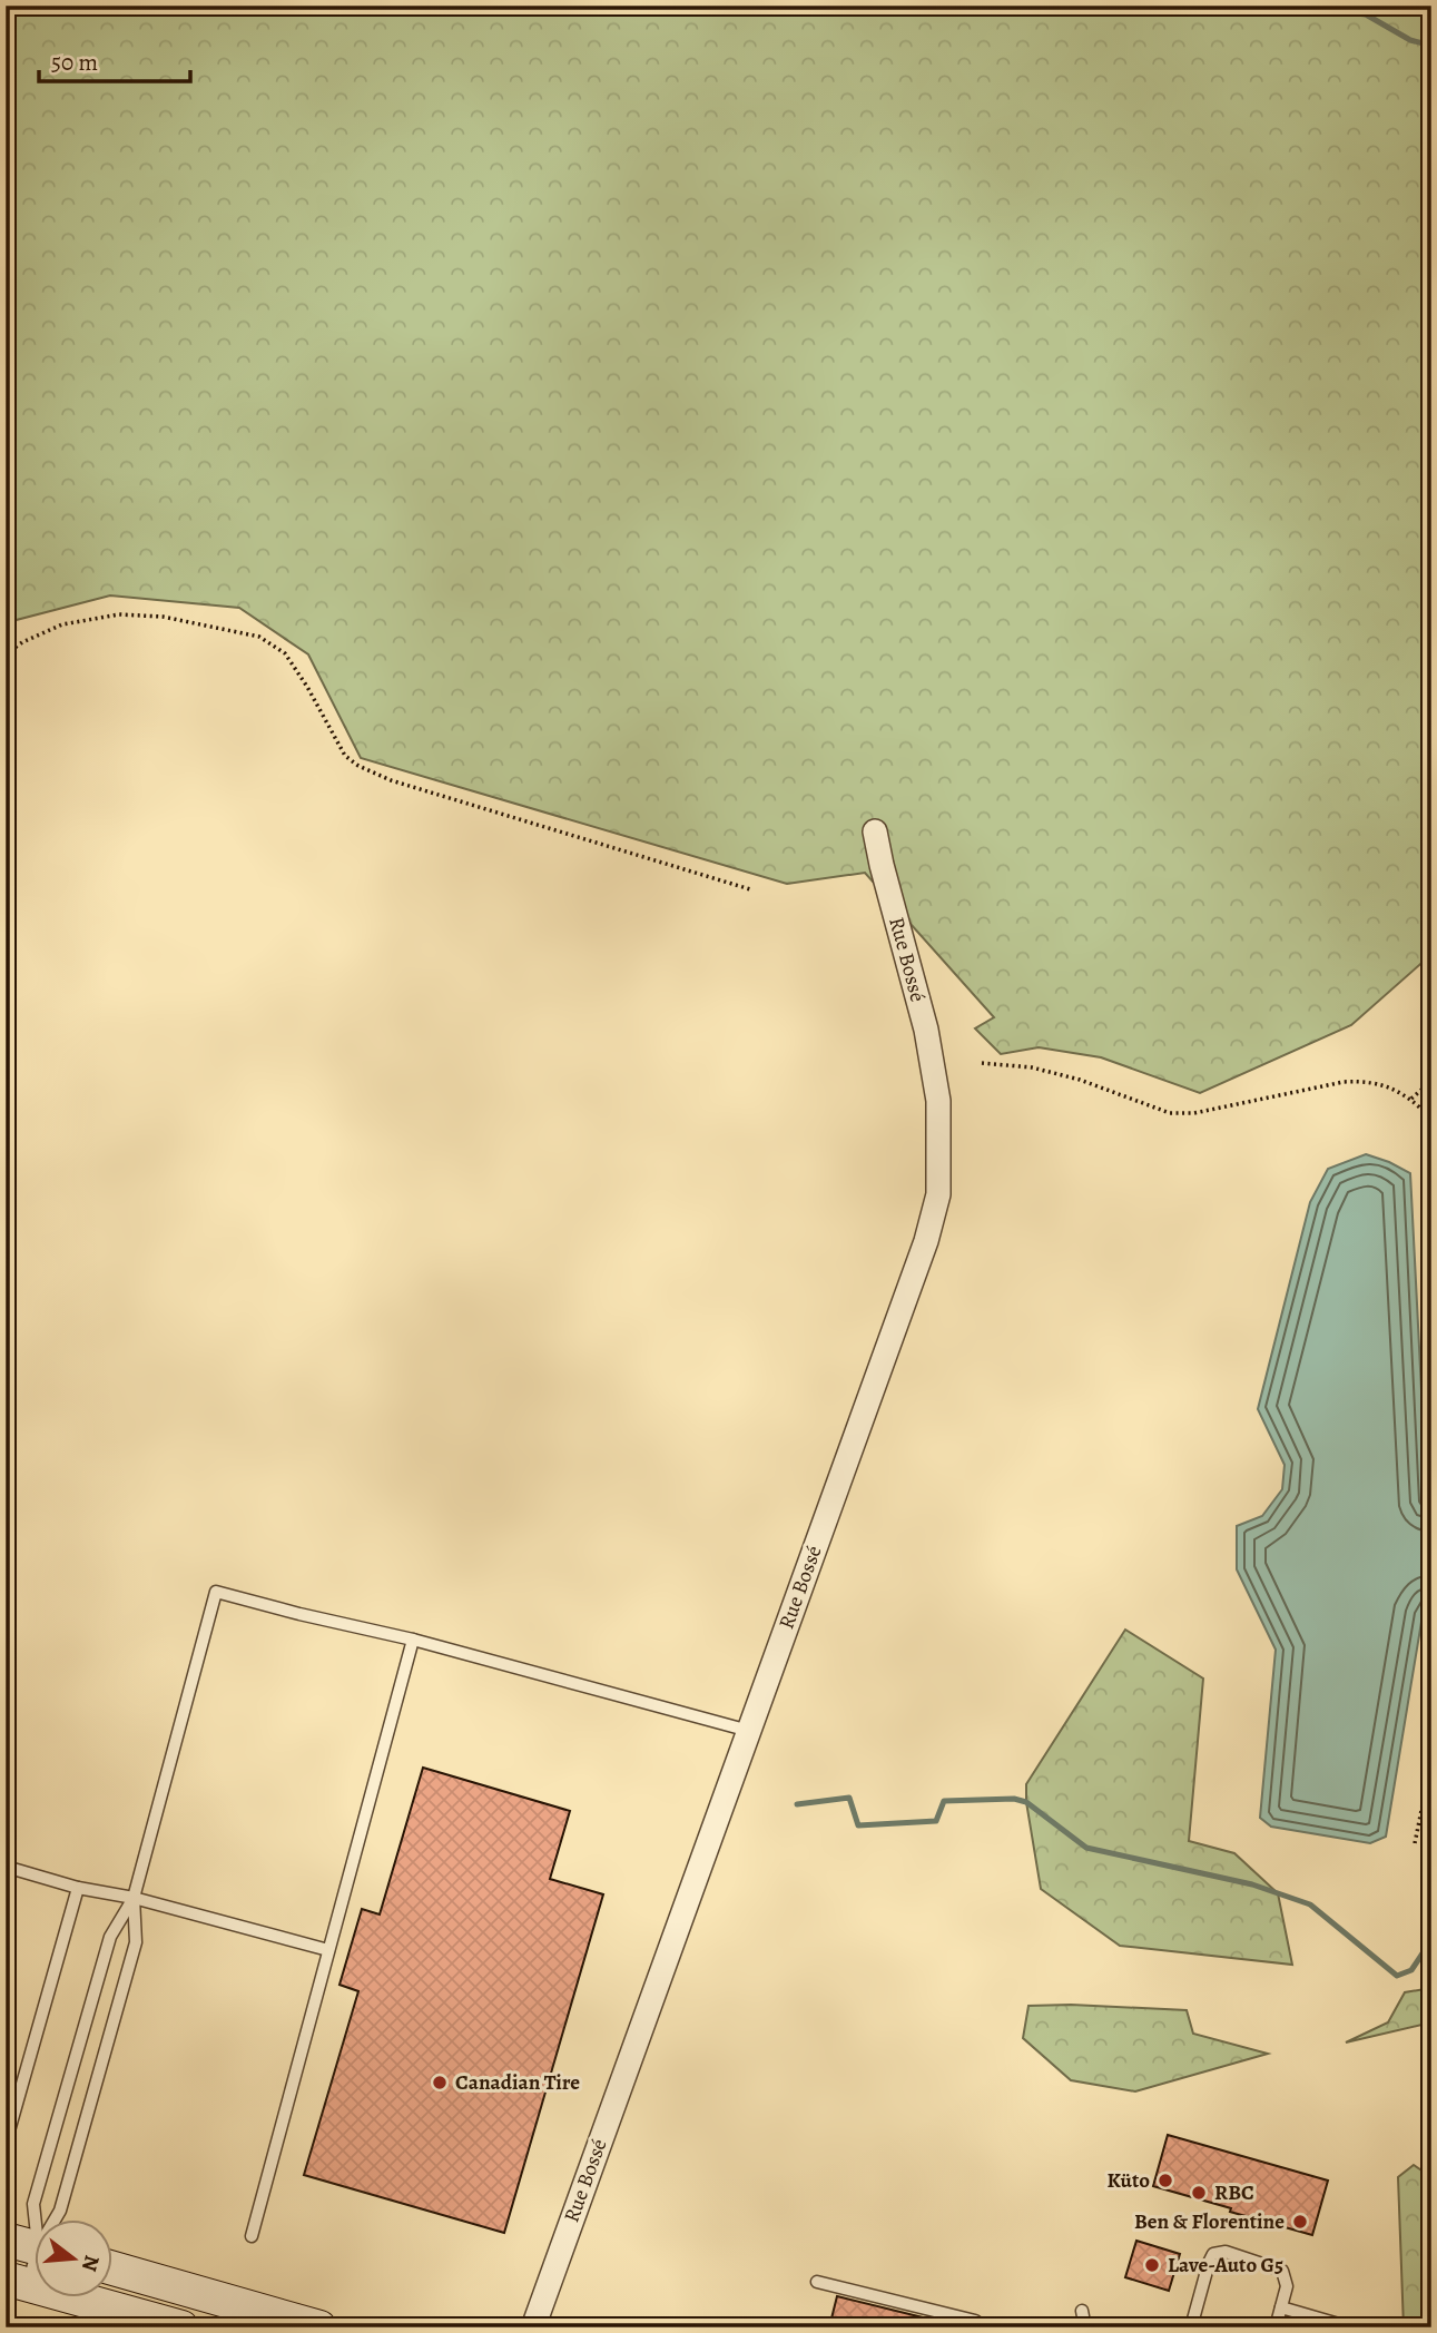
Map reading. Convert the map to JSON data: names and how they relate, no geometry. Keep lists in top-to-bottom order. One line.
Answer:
{"streets":{"street":["Rue Bossé"]},"places":["Canadian Tire","Küto","RBC","Ben & Florentine","Lave-Auto G5"],"scale_bar":"50 m","north":"right"}
